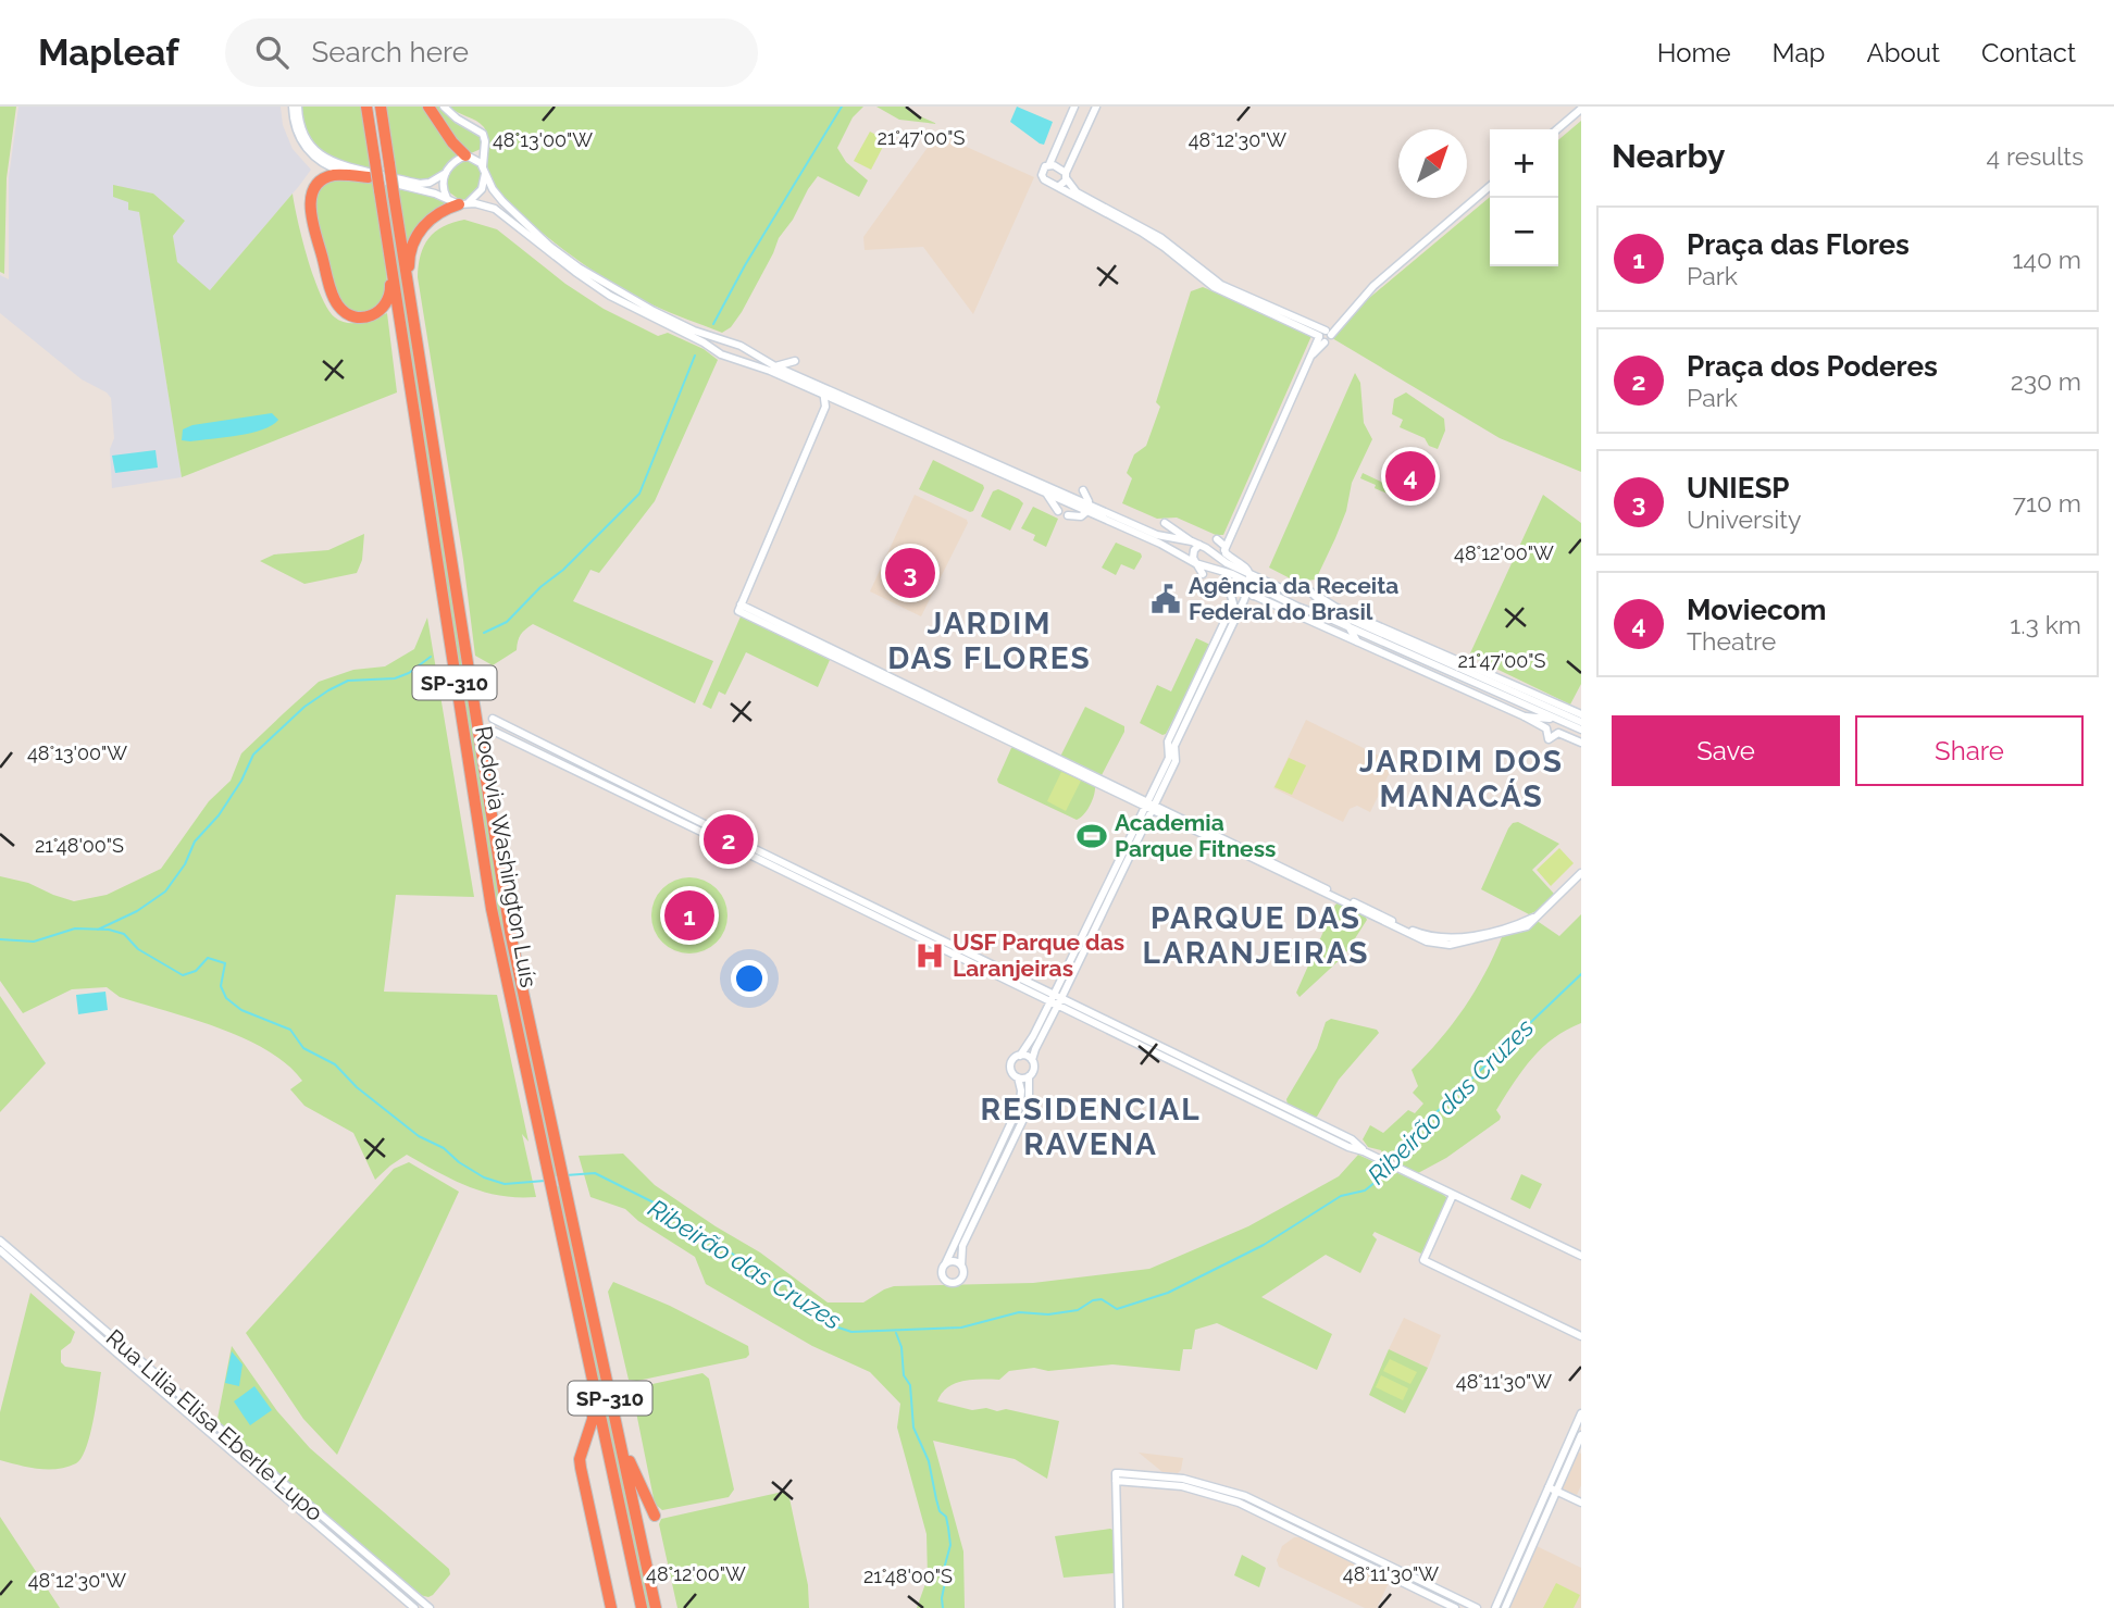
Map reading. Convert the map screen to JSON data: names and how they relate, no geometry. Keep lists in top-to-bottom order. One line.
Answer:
{"streets":{"highway":["SP-310","Rodovia Washington Luís"],"street":["Rua Lilia Elisa Eberle Lupo"]},"districts":["JARDIM DAS FLORES","JARDIM DOS MANACÁS","PARQUE DAS LARANJEIRAS","RESIDENCIAL RAVENA"],"water":["Ribeirão das Cruzes"],"places":{"public building":["Agência da Receita Federal do Brasil"],"sports":["Academia Parque Fitness"],"hospital":["USF Parque das Laranjeiras"]},"north":"top right","page":{"header":"Mapleaf","search":"Search here","nav":["Home","Map","About","Contact"],"heading":["Nearby","4 results"],"map_buttons":["+","−"],"list":[{"mark":"1","name":"Praça das Flores","note":"Park","value":"140 m"},{"mark":"2","name":"Praça dos Poderes","note":"Park","value":"230 m"},{"mark":"3","name":"UNIESP","note":"University","value":"710 m"},{"mark":"4","name":"Moviecom","note":"Theatre","value":"1.3 km"}],"pins":["4","3","2","1"],"buttons":["Save","Share"]},"coordinates":["21°47'00\"S","48°13'00\"W","48°12'30\"W","48°12'00\"W","21°48'00\"S","48°11'30\"W"]}
